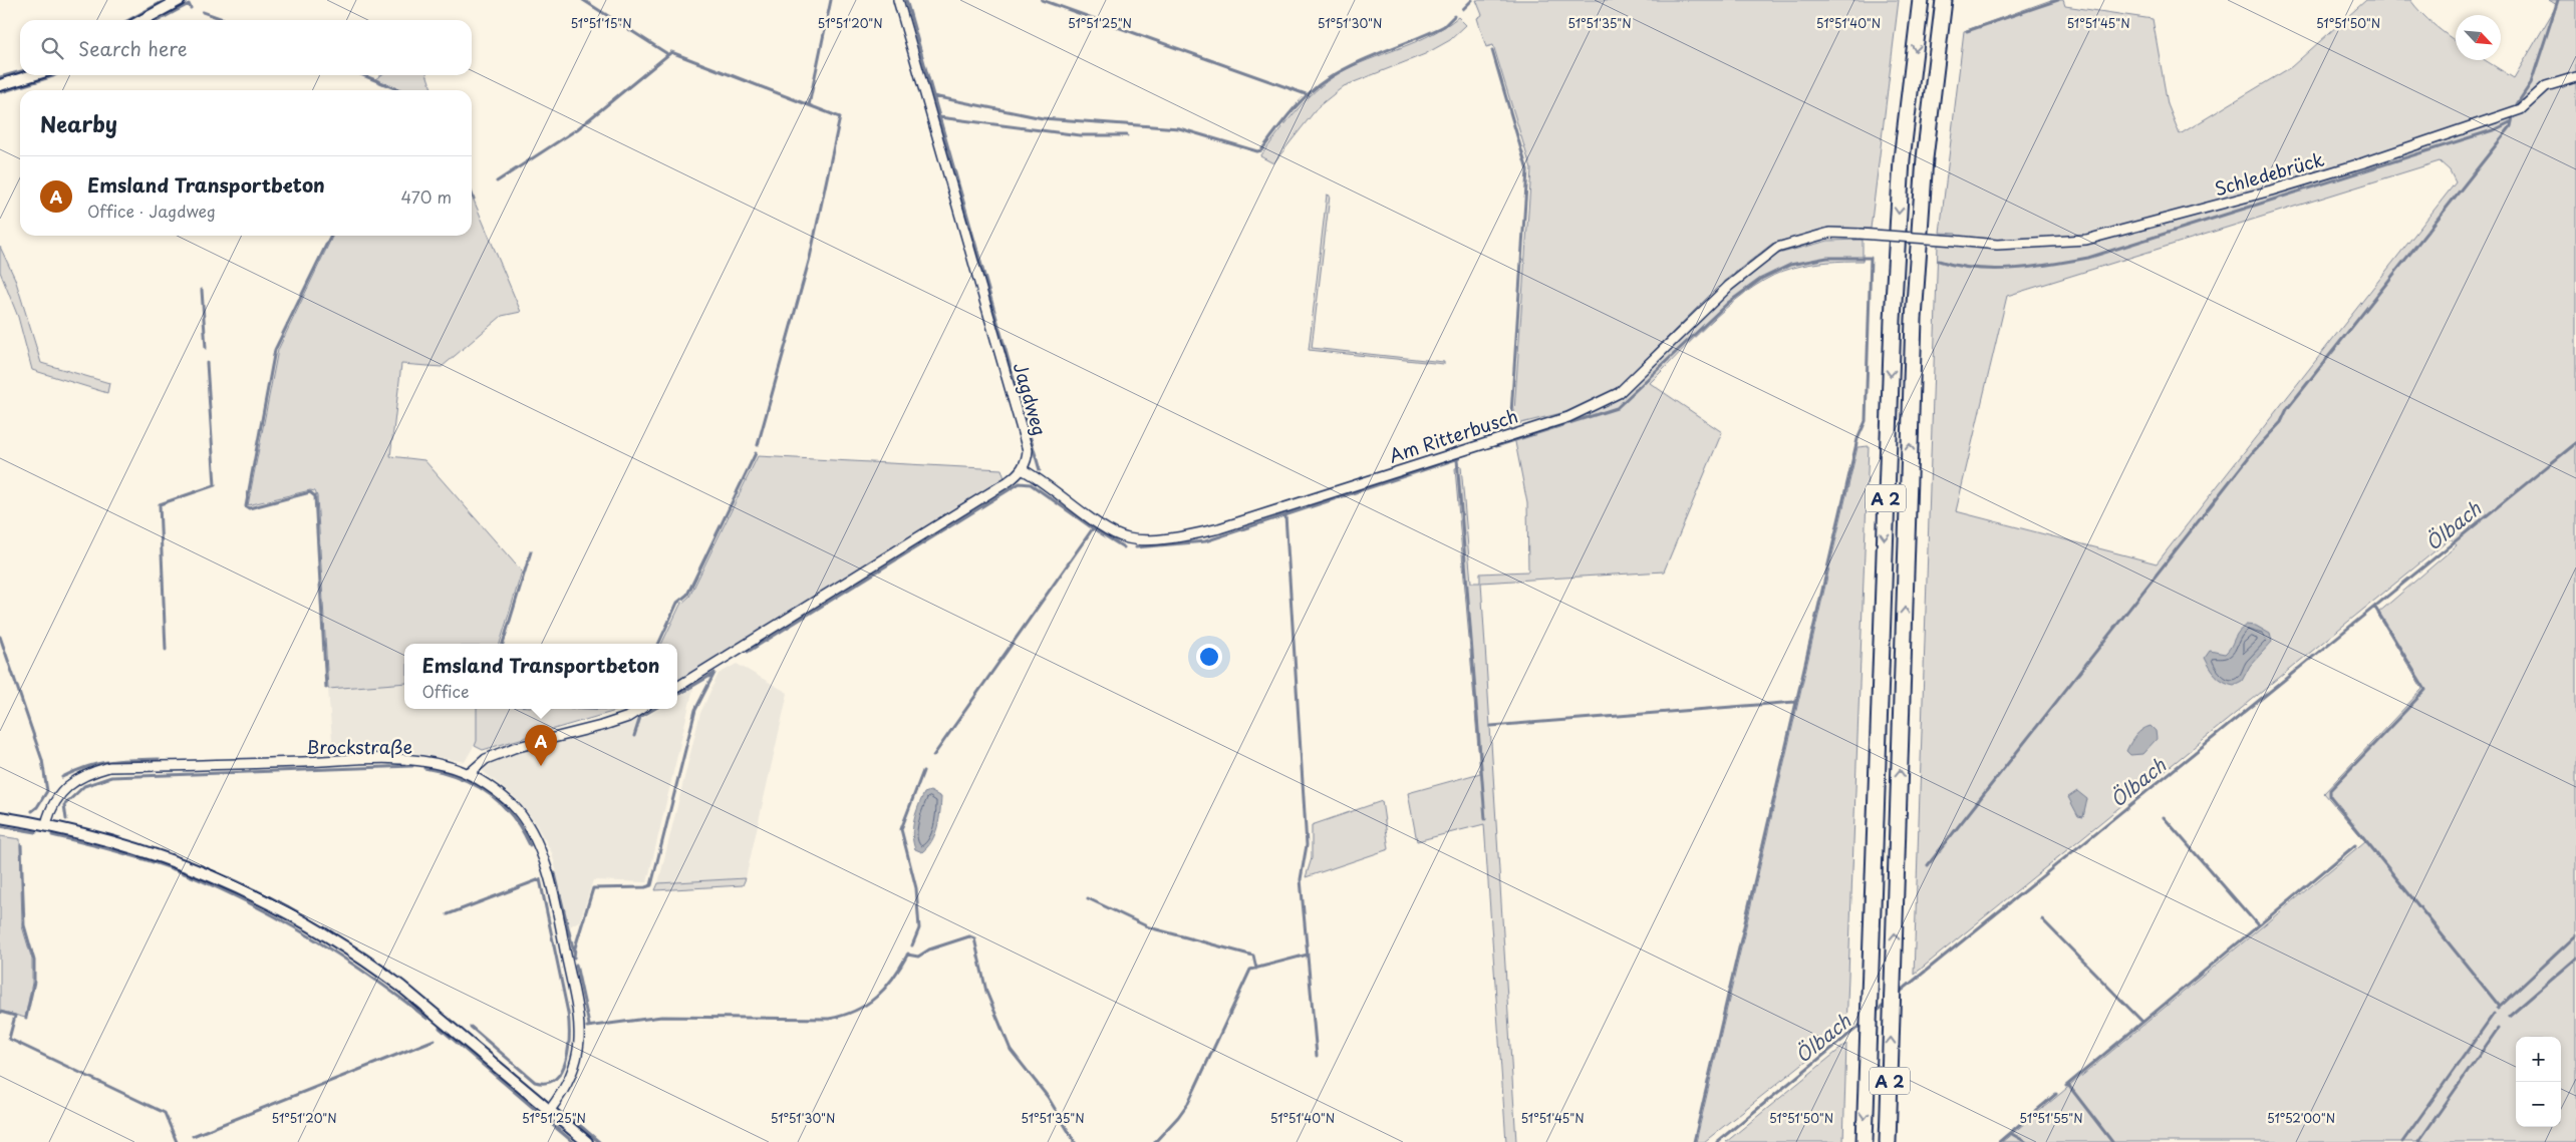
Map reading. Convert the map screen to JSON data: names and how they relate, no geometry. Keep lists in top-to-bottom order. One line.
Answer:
{"streets":{"highway":["A 2"],"street":["Schledebrück","Jagdweg","Am Ritterbusch","Brockstraße"]},"crossings":[["Schledebrück","Am Ritterbusch"],["Jagdweg","Am Ritterbusch"]],"water":["Ölbach"],"north":"bottom right","page":{"search":"Search here","heading":"Nearby","list":[{"mark":"A","name":"Emsland Transportbeton","note":"Office · Jagdweg","value":"470 m"}],"popup":["Emsland Transportbeton","Office"],"pins":"A","map_buttons":["+","−"]},"coordinates":["51°51'15\"N","51°51'20\"N","51°51'25\"N","51°51'30\"N","51°51'35\"N","51°51'40\"N","51°51'45\"N","51°51'50\"N","51°51'55\"N","51°52'00\"N"]}
